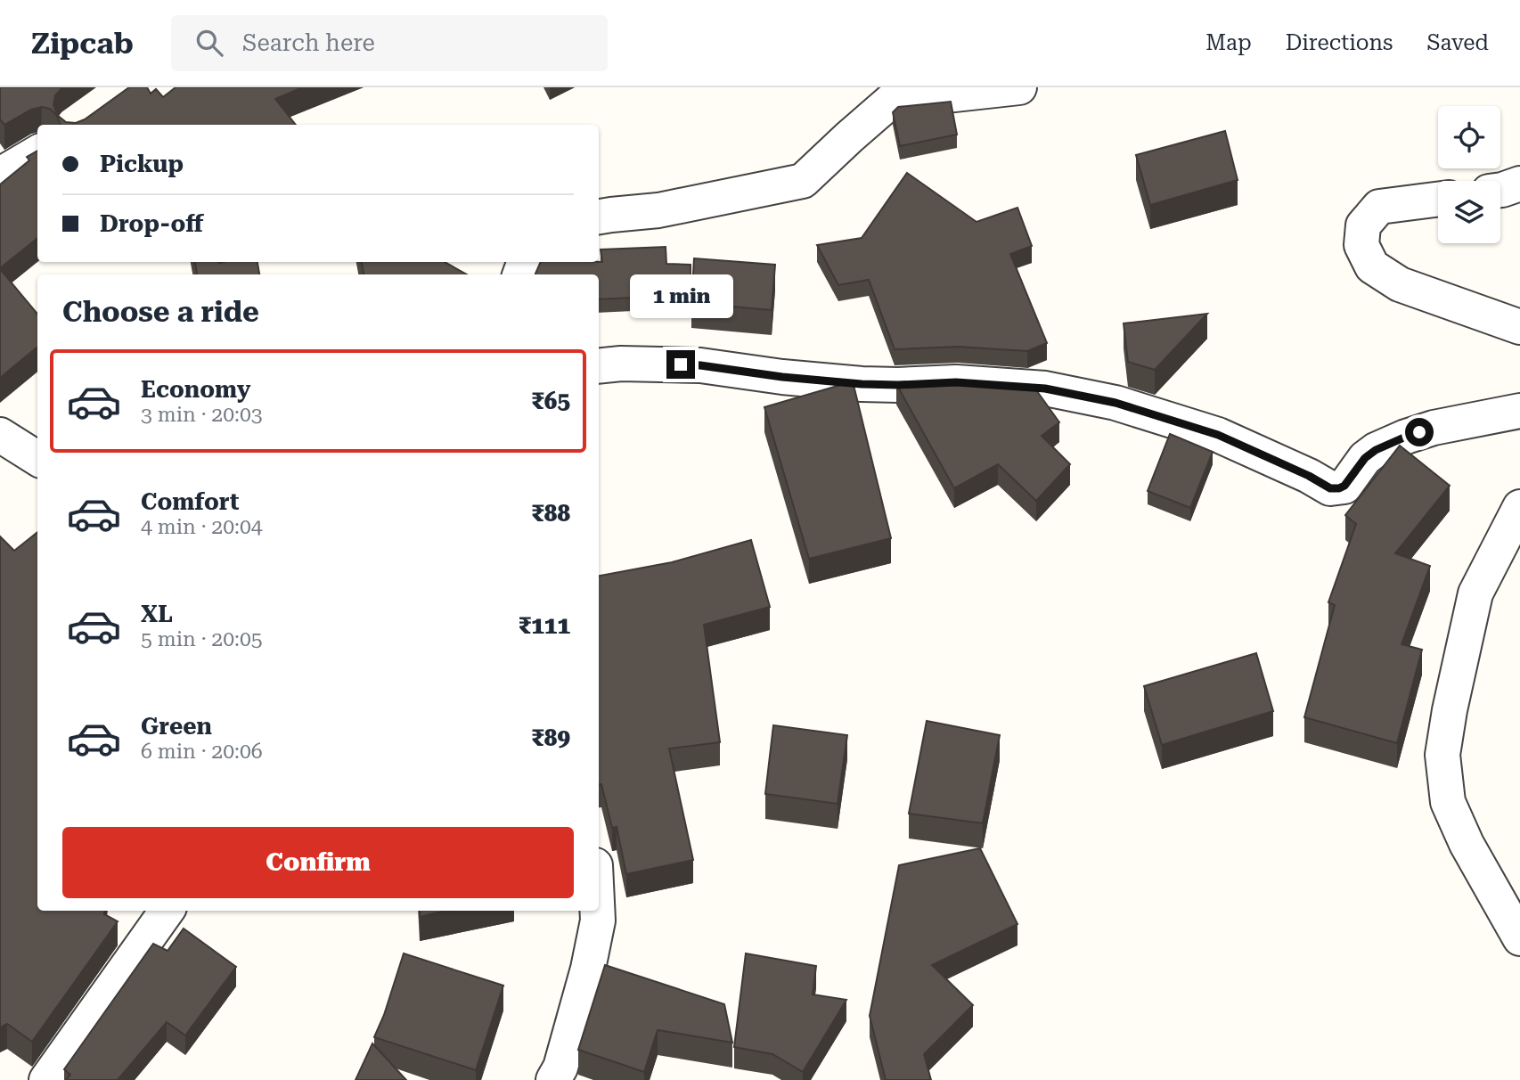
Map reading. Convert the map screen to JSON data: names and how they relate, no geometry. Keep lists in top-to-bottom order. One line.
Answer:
{"page":{"header":"Zipcab","search":"Search here","nav":["Map","Directions","Saved"],"banner":["Pickup","Drop-off"],"bubble":"1 min","heading":"Choose a ride","list":[{"name":"Economy","note":"3 min · 20:03","value":"₹65"},{"name":"Comfort","note":"4 min · 20:04","value":"₹88"},{"name":"XL","note":"5 min · 20:05","value":"₹111"},{"name":"Green","note":"6 min · 20:06","value":"₹89"}],"buttons":"Confirm"}}
